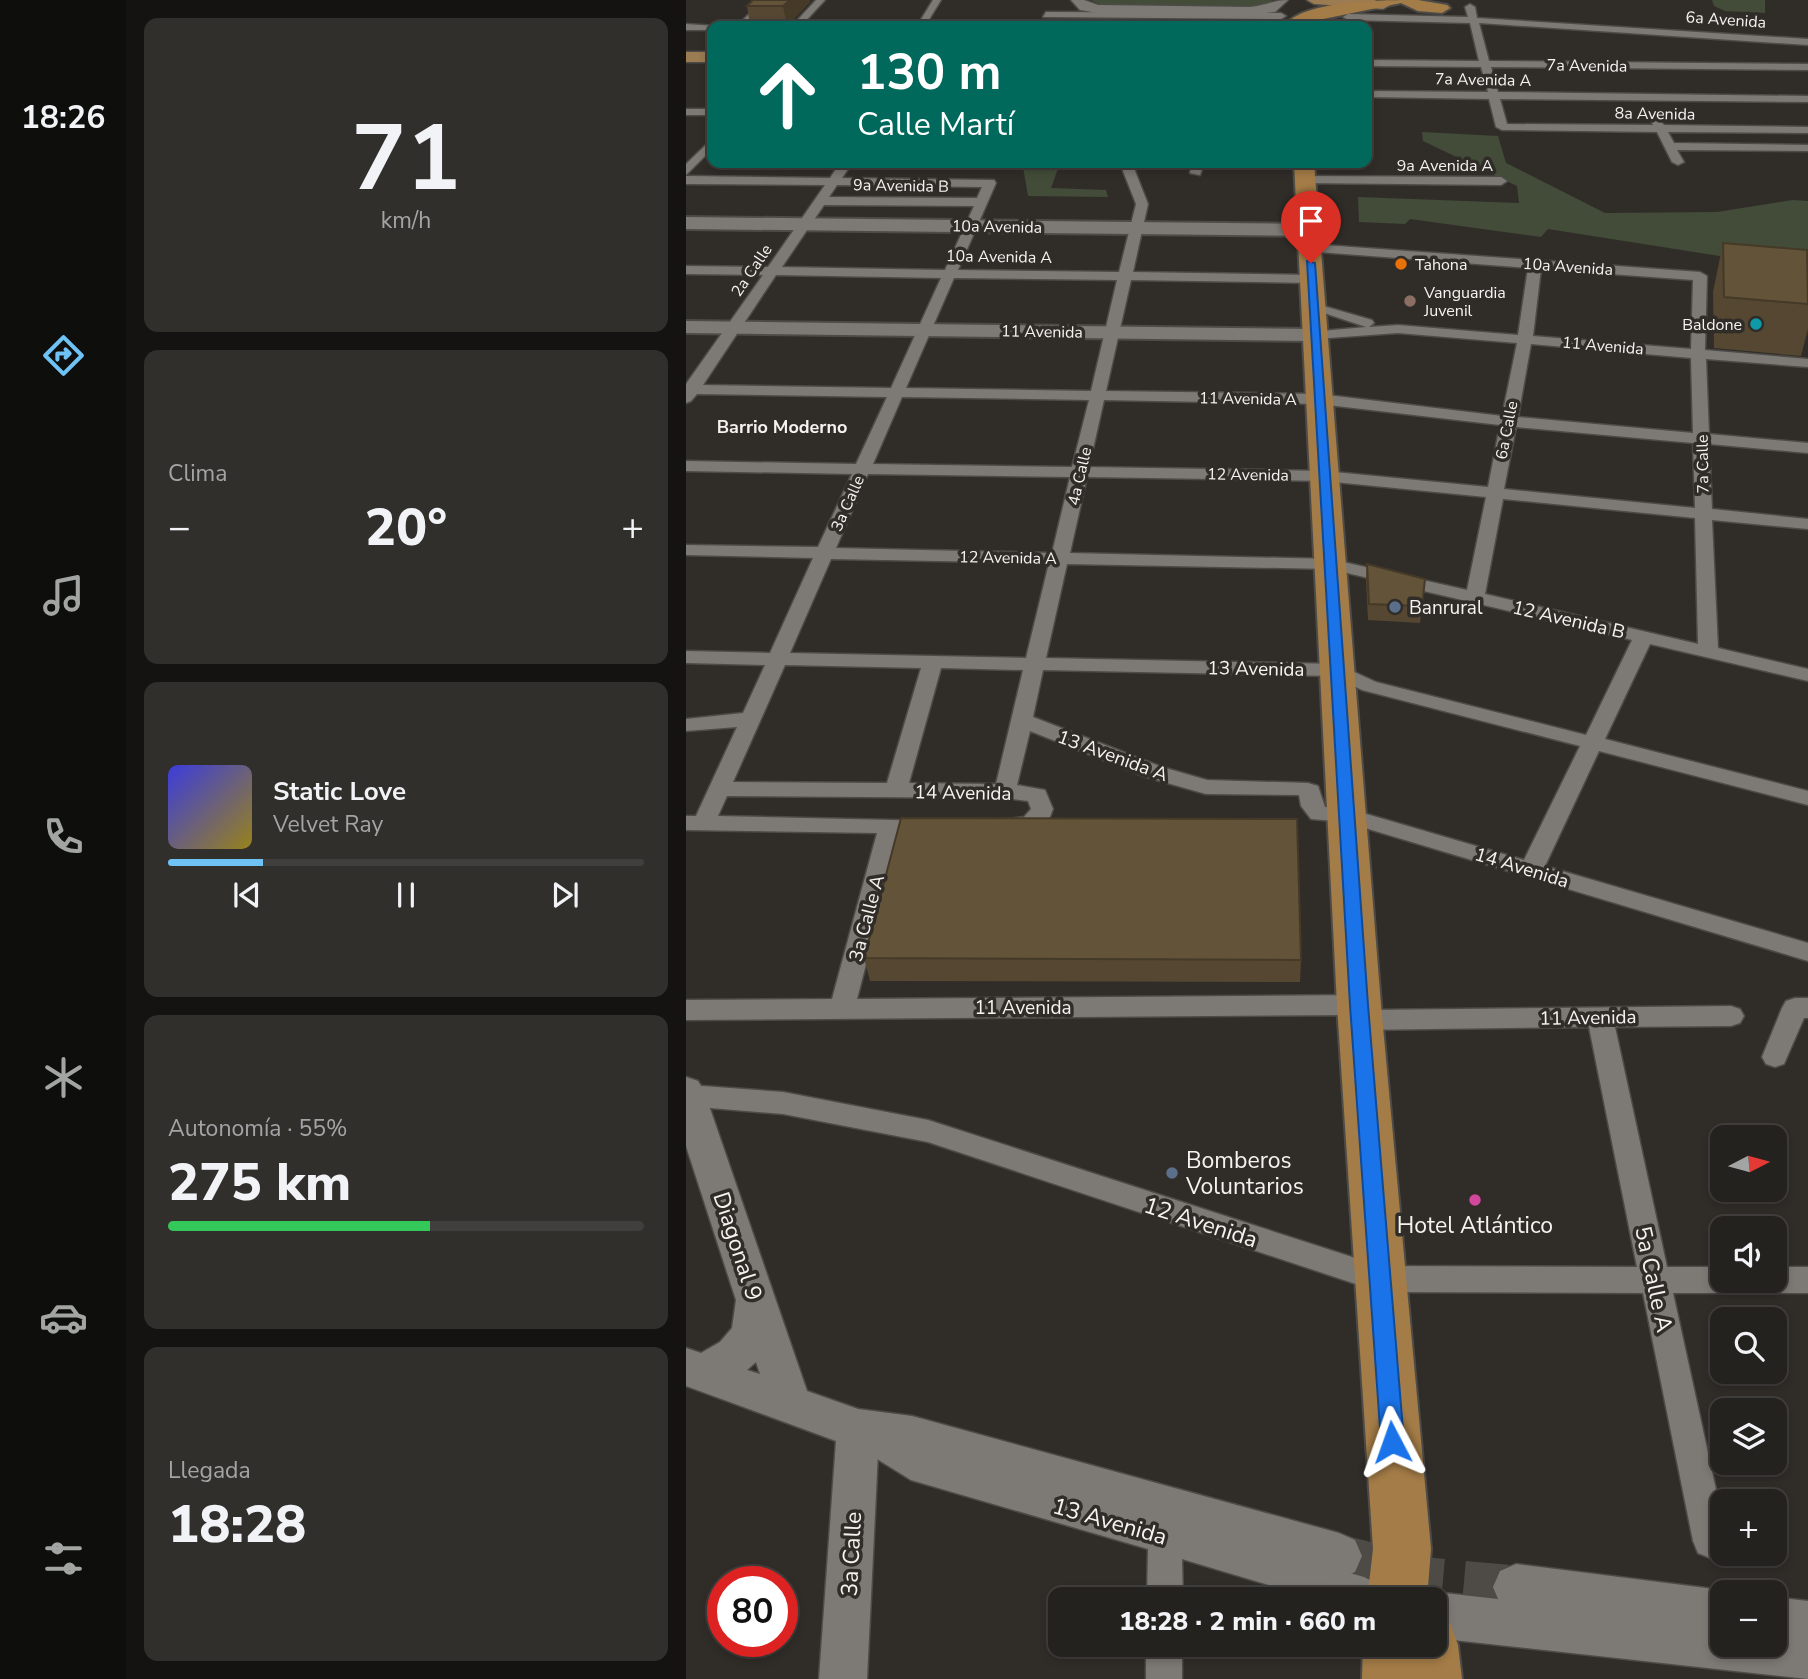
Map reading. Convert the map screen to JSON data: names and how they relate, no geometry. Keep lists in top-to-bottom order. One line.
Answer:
{"streets":{"main road":["10a Avenida","11 Avenida"],"street":["6a Avenida","7a Avenida","7a Avenida A","8a Avenida","9a Avenida A","9a Avenida B","10a Avenida A","2a Calle","11 Avenida A","6a Calle","7a Calle","12 Avenida","4a Calle","3a Calle","12 Avenida A","12 Avenida B","13 Avenida","13 Avenida A","14 Avenida","3a Calle A","Diagonal 9","5a Calle A"]},"crossings":[["7a Avenida","7a Avenida A"],["7a Avenida A","8a Avenida"],["9a Avenida B","2a Calle"],["9a Avenida B","3a Calle"],["10a Avenida","2a Calle"],["10a Avenida","6a Calle"],["10a Avenida","7a Calle"],["10a Avenida","4a Calle"],["10a Avenida","3a Calle"],["10a Avenida A","2a Calle"],["10a Avenida A","4a Calle"],["10a Avenida A","3a Calle"],["2a Calle","11 Avenida"],["2a Calle","11 Avenida A"],["2a Calle","3a Calle"],["11 Avenida","6a Calle"],["11 Avenida","7a Calle"],["11 Avenida","4a Calle"],["11 Avenida","3a Calle"],["11 Avenida","3a Calle A"],["11 Avenida","5a Calle A"],["11 Avenida A","6a Calle"],["11 Avenida A","7a Calle"],["11 Avenida A","4a Calle"],["11 Avenida A","3a Calle"],["6a Calle","12 Avenida"],["6a Calle","12 Avenida B"],["7a Calle","12 Avenida"],["7a Calle","12 Avenida B"],["12 Avenida","4a Calle"],["12 Avenida","3a Calle"],["12 Avenida","Diagonal 9"],["12 Avenida","5a Calle A"],["4a Calle","12 Avenida A"],["4a Calle","13 Avenida"],["4a Calle","13 Avenida A"],["4a Calle","14 Avenida"],["3a Calle","12 Avenida A"],["3a Calle","13 Avenida"],["3a Calle","14 Avenida"],["12 Avenida A","12 Avenida B"],["13 Avenida","Diagonal 9"],["13 Avenida A","14 Avenida"],["14 Avenida","3a Calle A"]],"districts":["Barrio Moderno"],"places":["Tahona","Vanguardia Juvenil","Baldone","Banrural","Bomberos Voluntarios","Hotel Atlántico"],"north":"right","page":{"tabs":"18:26","tile":[["71","km/h"],"Clima",["Autonomía · 55%","275 km"],["Llegada","18:28"]],"turn":["130 m","Calle Martí"],"heat":["−","20°","+"],"song":["Static Love","Velvet Ray"],"map_buttons":["+","−"],"limit":"80","trip":"18:28 · 2 min · 660 m"}}
